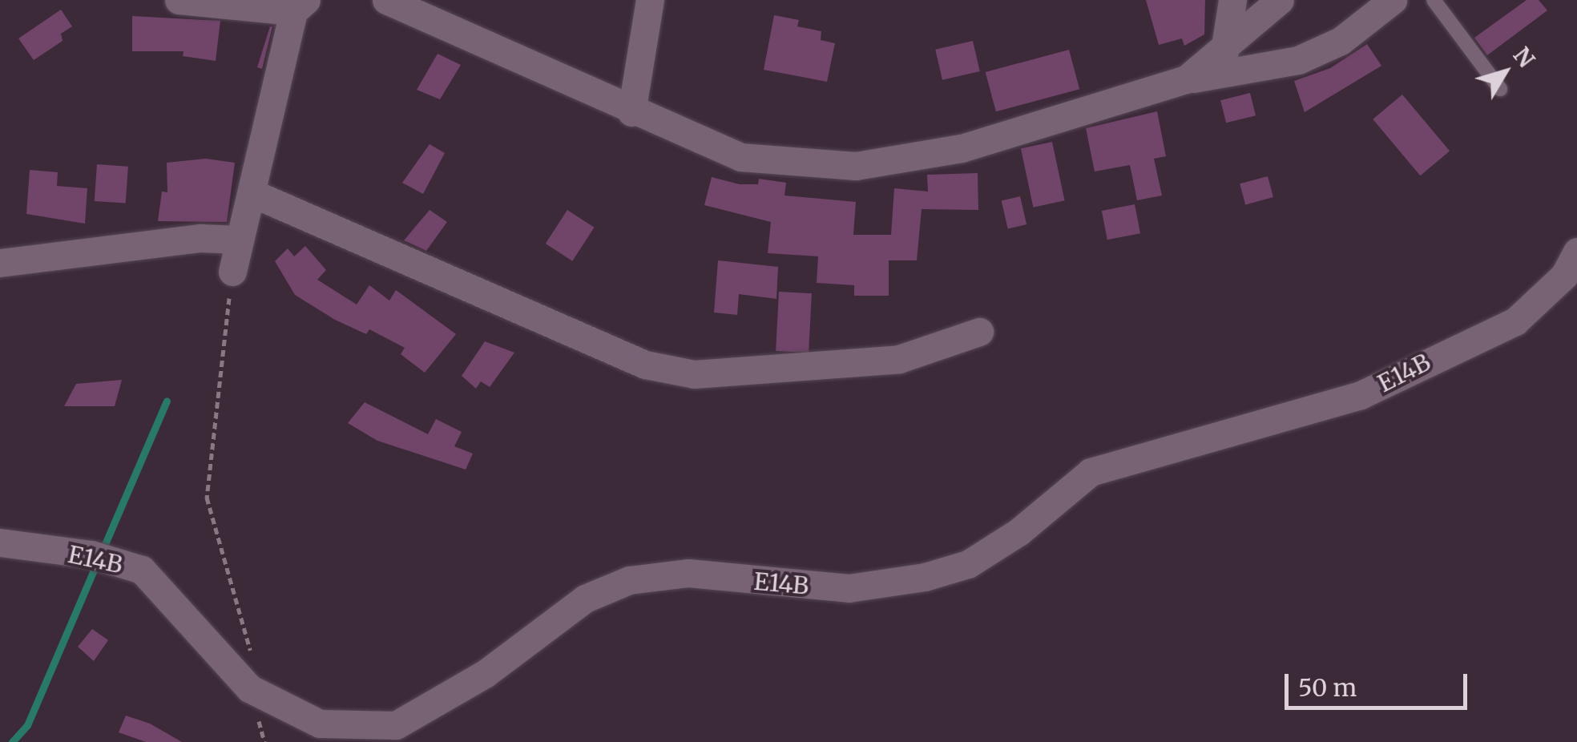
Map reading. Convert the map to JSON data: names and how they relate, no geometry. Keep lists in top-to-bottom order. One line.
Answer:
{"streets":{"street":["E14B"]},"scale_bar":"50 m","north":"top right"}
